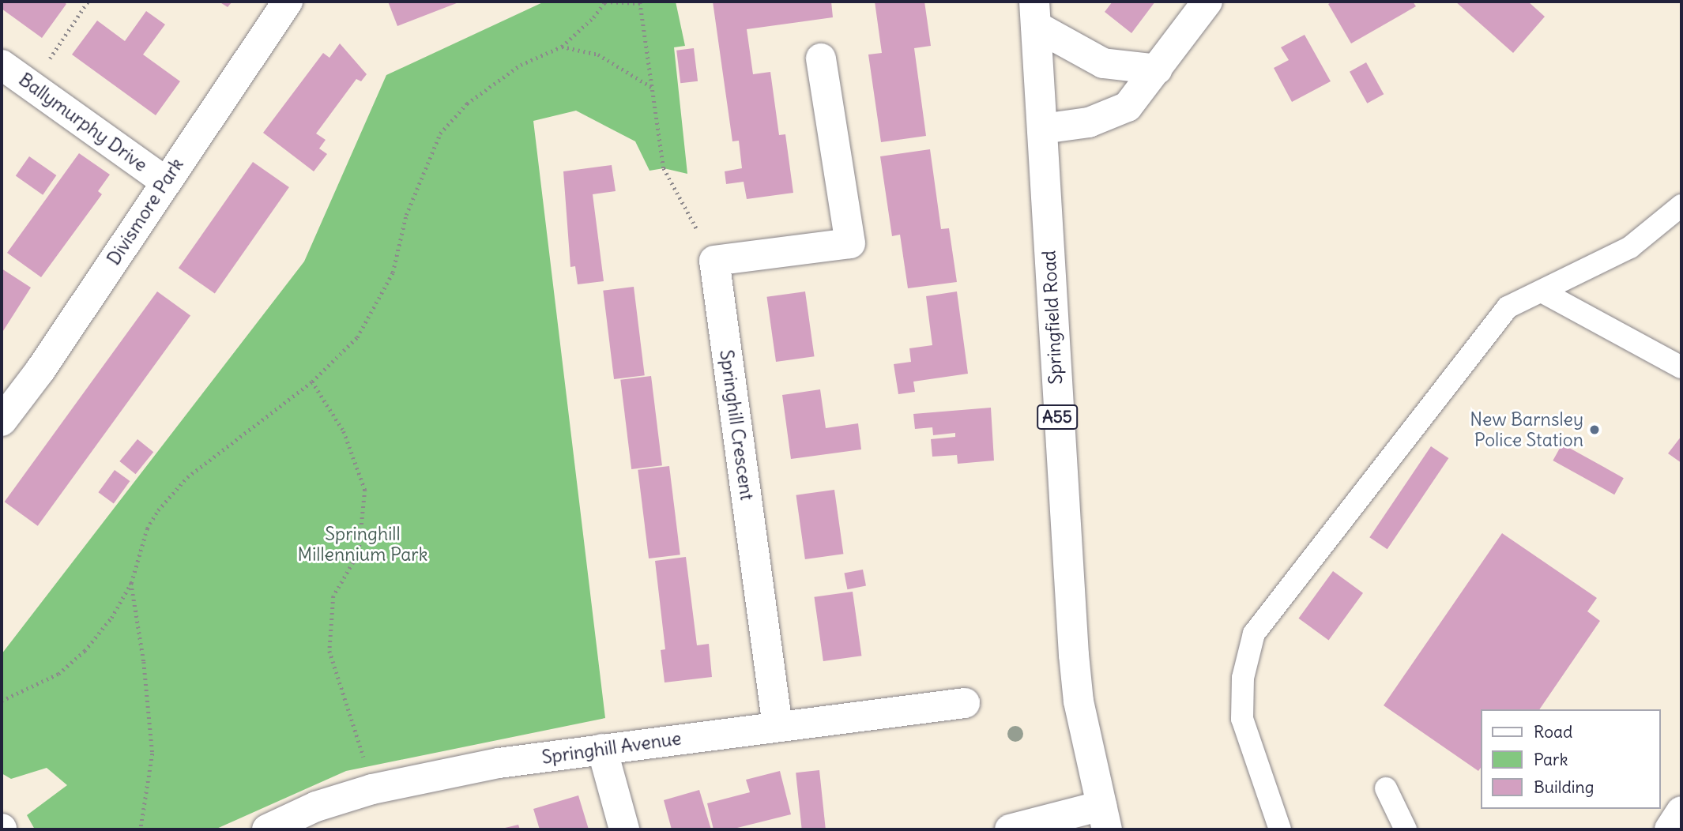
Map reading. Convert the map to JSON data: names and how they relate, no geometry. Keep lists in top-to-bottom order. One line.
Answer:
{"streets":{"main road":["Ballymurphy Drive","Divismore Park","Springfield Road","A55","Springhill Crescent","Springhill Avenue"]},"crossings":[["Ballymurphy Drive","Divismore Park"],["Springhill Crescent","Springhill Avenue"]],"parks":["Springhill Millennium Park"],"places":["New Barnsley Police Station"],"legend":["Road","Park","Building"]}
